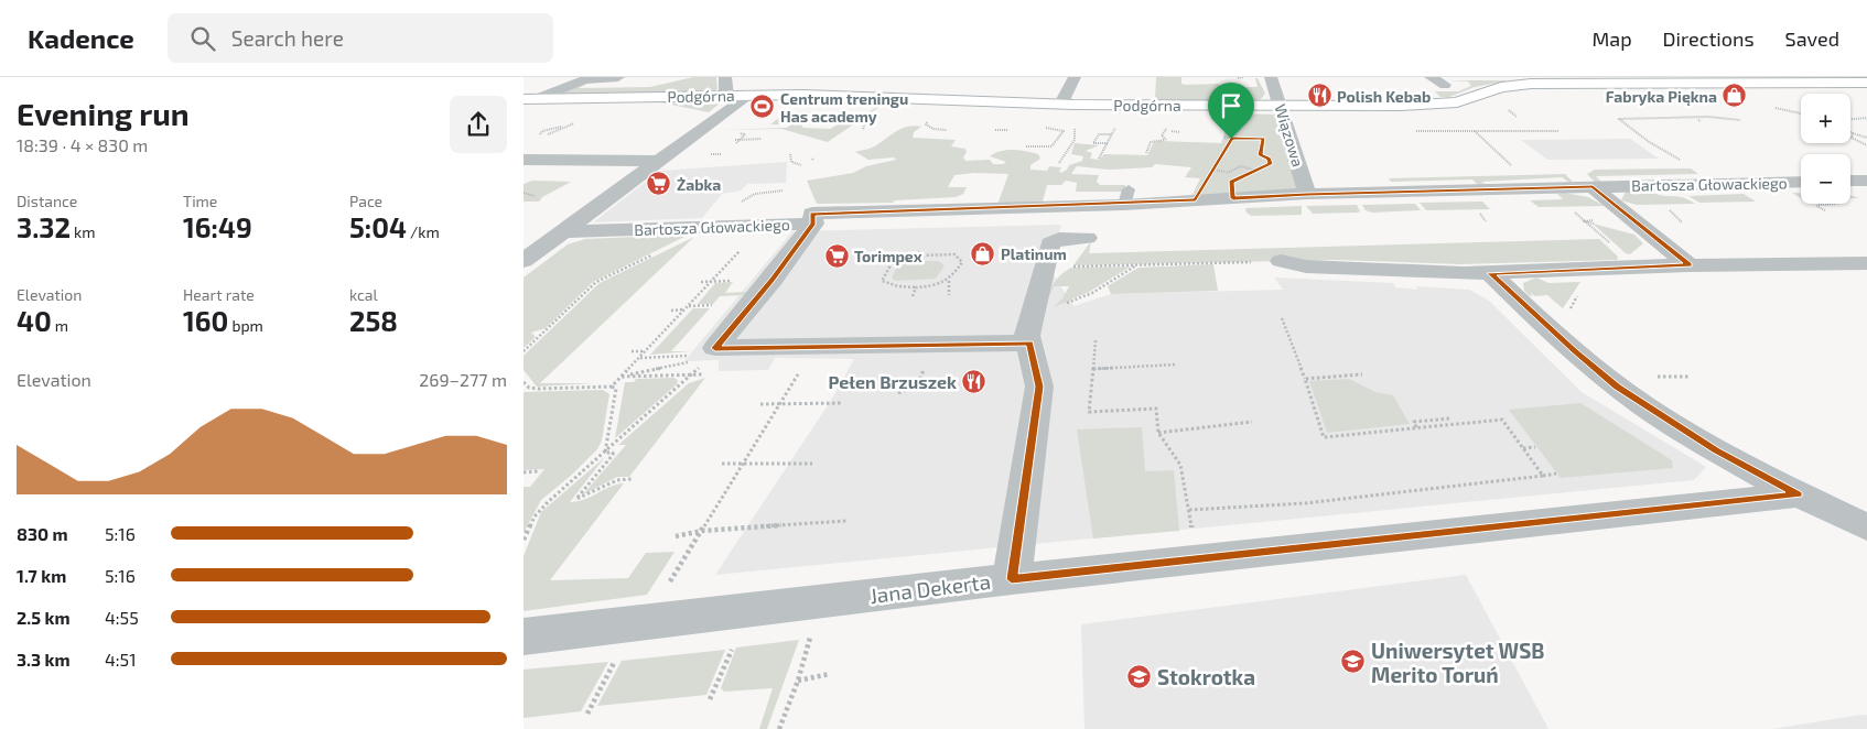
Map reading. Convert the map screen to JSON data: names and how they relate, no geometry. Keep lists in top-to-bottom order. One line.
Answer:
{"streets":{"street":["Podgórna","Wiązowa","Bartosza Głowackiego","Jana Dekerta"]},"crossings":[["Podgórna","Wiązowa"],["Wiązowa","Bartosza Głowackiego"]],"places":{"restaurant":["Polish Kebab","Pełen Brzuszek"],"shop":["Fabryka Piękna","Platinum"],"sports":["Centrum treningu Has academy"],"supermarket":["Żabka","Torimpex"],"school or university":["Uniwersytet WSB Merito Toruń","Stokrotka"]},"page":{"header":"Kadence","search":"Search here","nav":["Map","Directions","Saved"],"heading":["Evening run","18:39 · 4 × 830 m"],"map_buttons":["+","−"],"stats":[["Distance","3.32 km"],["Time","16:49"],["Pace","5:04 /km"],["Elevation","40 m"],["Heart rate","160 bpm"],["kcal","258"]],"chart":["Elevation","269–277 m"],"list":[{"name":"830 m","note":"5:16"},{"name":"1.7 km","note":"5:16"},{"name":"2.5 km","note":"4:55"},{"name":"3.3 km","note":"4:51"}]}}
